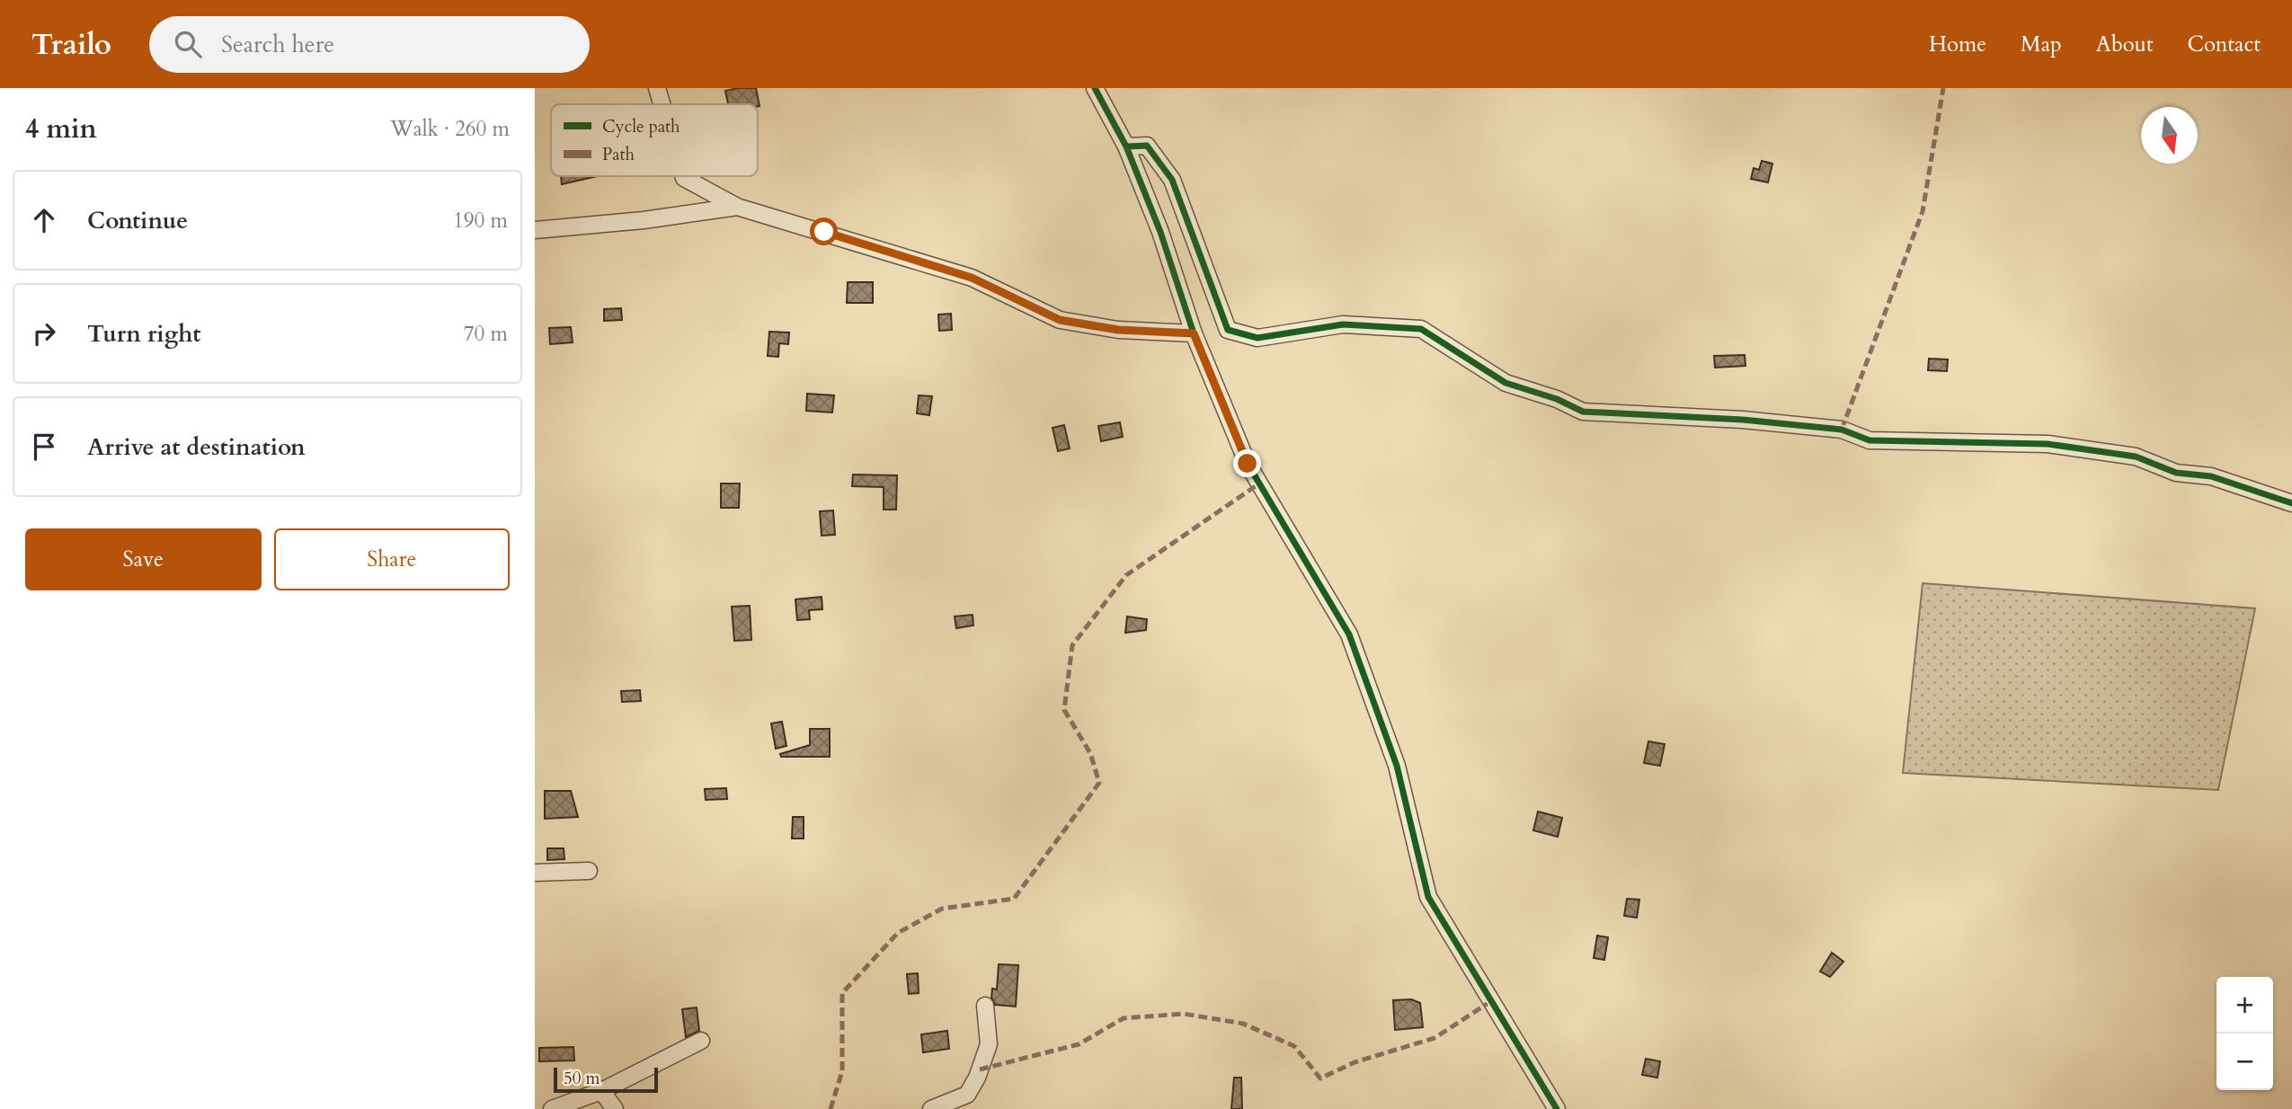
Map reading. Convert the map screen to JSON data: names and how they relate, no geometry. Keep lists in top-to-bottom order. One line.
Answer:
{"legend":["Cycle path","Path"],"scale_bar":"50 m","north":"bottom","page":{"header":"Trailo","search":"Search here","nav":["Home","Map","About","Contact"],"heading":["4 min","Walk · 260 m"],"list":[["Continue","190 m"],["Turn right","70 m"],"Arrive at destination"],"buttons":["Save","Share"],"map_buttons":["+","−"],"scale":"50 m"}}
